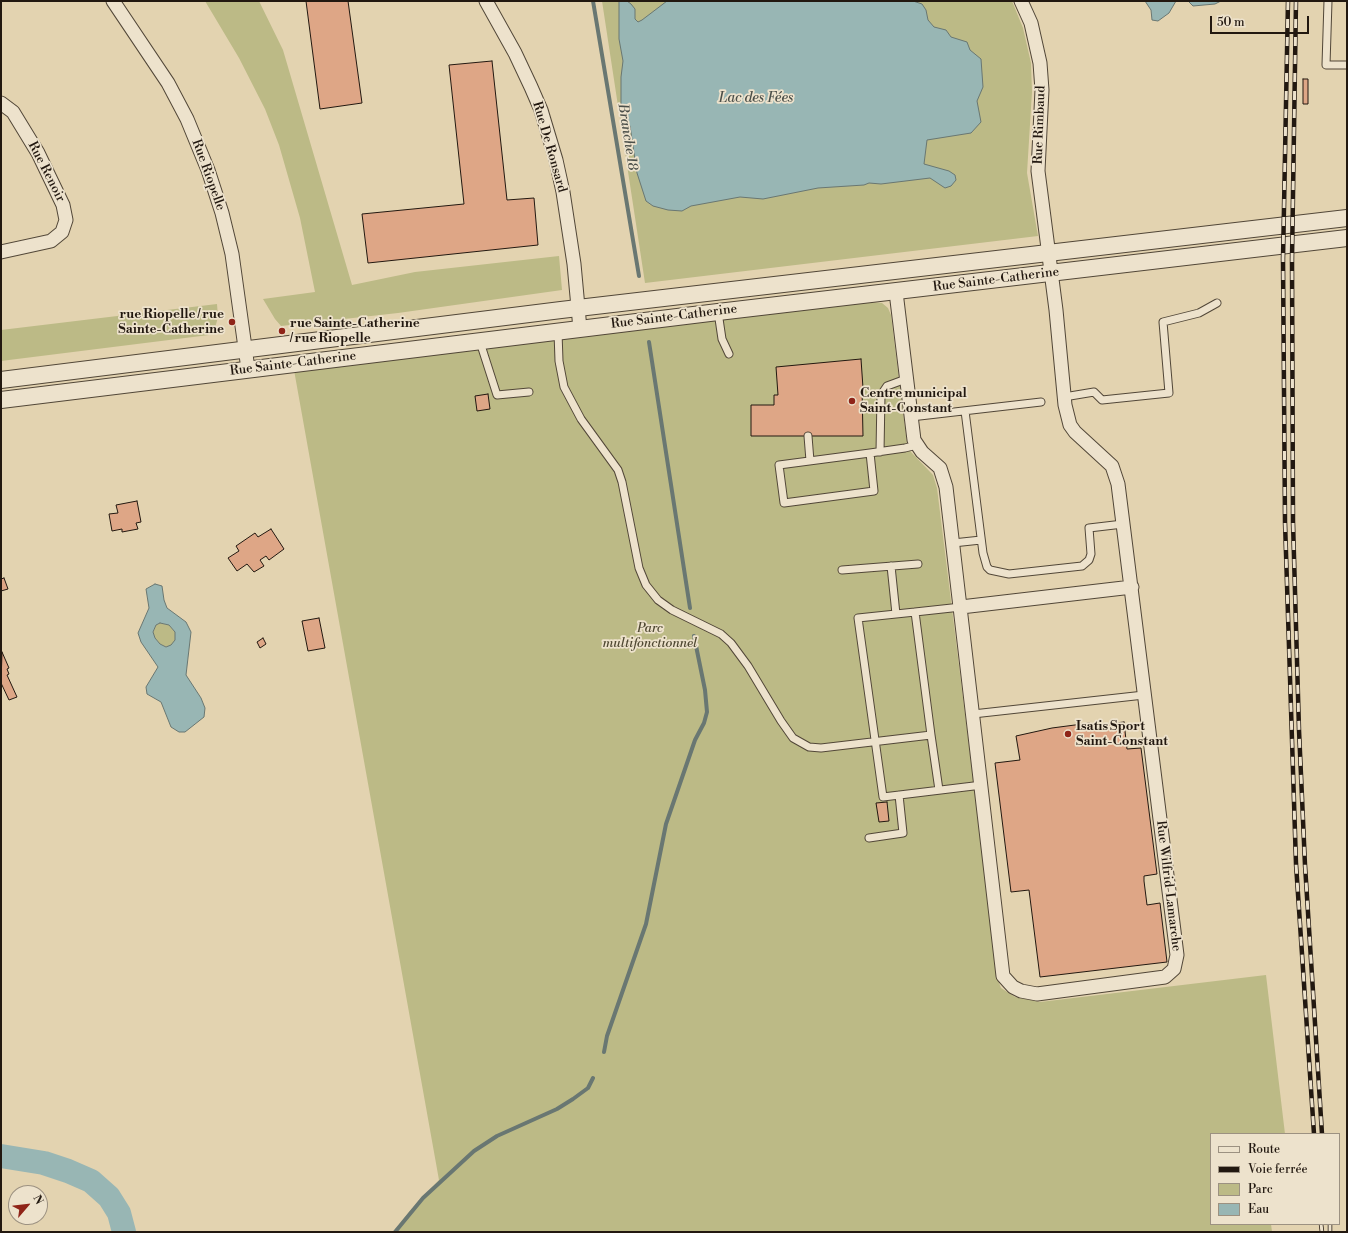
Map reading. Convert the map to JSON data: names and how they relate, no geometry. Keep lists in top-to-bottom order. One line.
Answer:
{"streets":{"street":["Rue Rimbaud","Rue De Ronsard","Rue Renoir","Rue Riopelle","Rue Sainte-Catherine","Rue Wilfrid-Lamarche"]},"crossings":[["Rue Rimbaud","Rue Sainte-Catherine"],["Rue Rimbaud","Rue Wilfrid-Lamarche"],["Rue De Ronsard","Rue Sainte-Catherine"],["Rue Riopelle","Rue Sainte-Catherine"],["Rue Sainte-Catherine","Rue Wilfrid-Lamarche"]],"water":["Lac des Fées","Branche 18"],"parks":["Parc multifonctionnel"],"places":["rue Riopelle / rue Sainte-Catherine","rue Sainte-Catherine / rue Riopelle","Centre municipal Saint-Constant","Isatis Sport Saint-Constant"],"legend":["Route","Voie ferrée","Parc","Eau"],"scale_bar":"50 m","north":"top right"}
